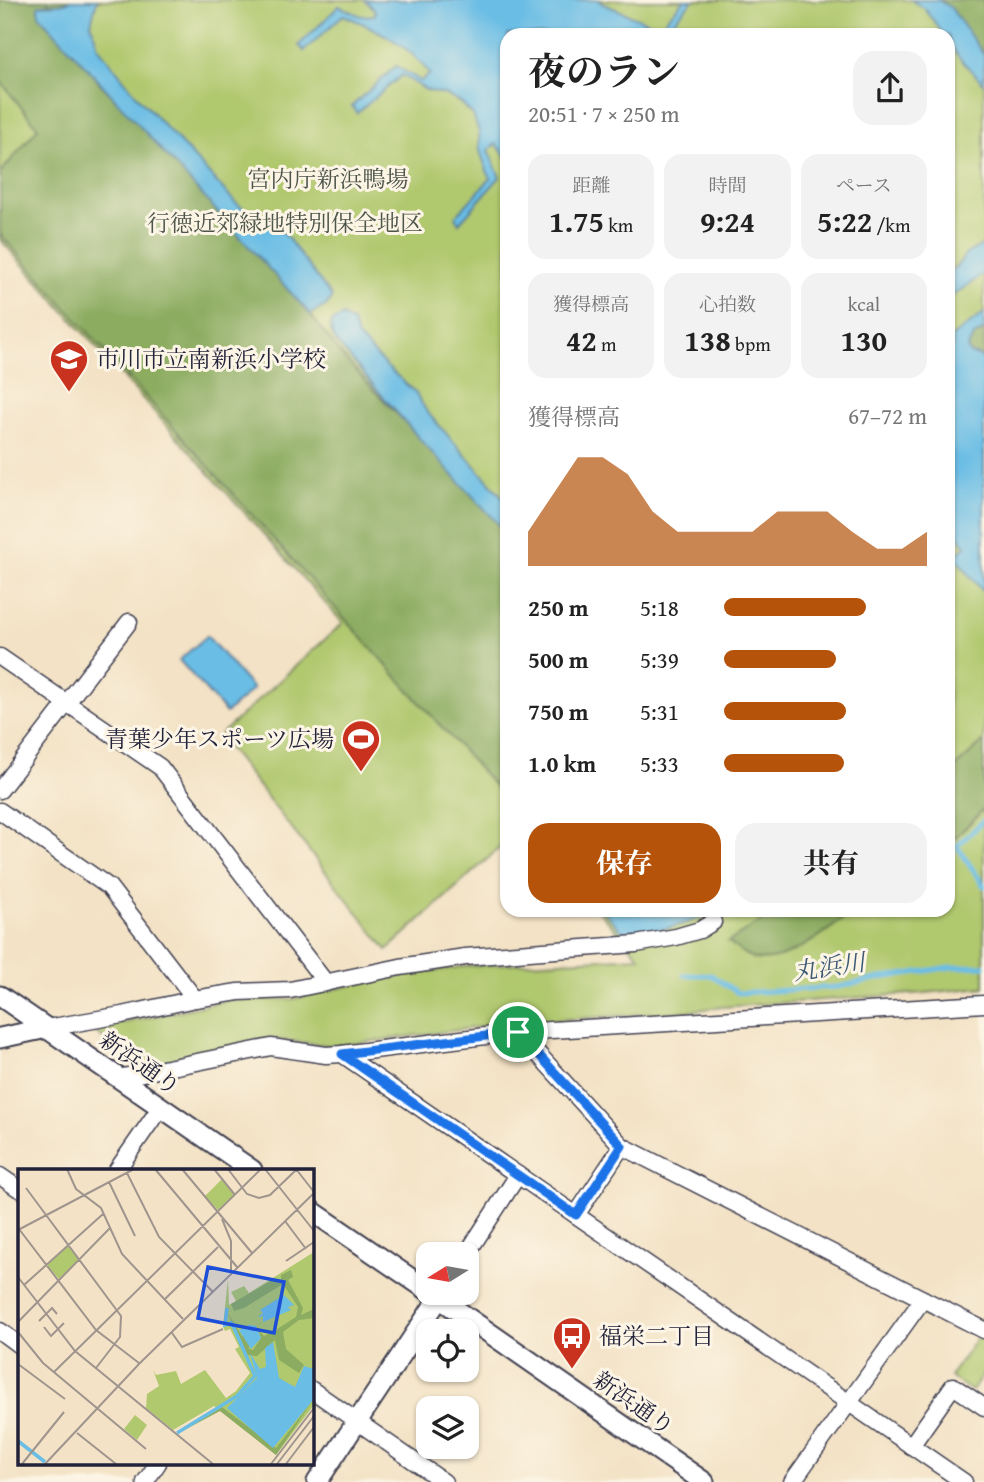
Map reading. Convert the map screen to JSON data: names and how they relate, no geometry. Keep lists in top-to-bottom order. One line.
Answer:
{"streets":{"street":["新浜通り"]},"water":["丸浜川"],"parks":["宮内庁新浜鴨場","行徳近郊緑地特別保全地区"],"places":{"school or university":["市川市立南新浜小学校"],"sports":["青葉少年スポーツ広場"],"bus stop":["福栄二丁目"]},"north":"left","page":{"heading":["夜のラン","20:51 · 7 × 250 m"],"stats":[["距離","1.75 km"],["時間","9:24"],["ペース","5:22 /km"],["獲得標高","42 m"],["心拍数","138 bpm"],["kcal","130"]],"chart":["獲得標高","67–72 m"],"list":[{"name":"250 m","note":"5:18"},{"name":"500 m","note":"5:39"},{"name":"750 m","note":"5:31"},{"name":"1.0 km","note":"5:33"}],"buttons":["保存","共有"]}}
